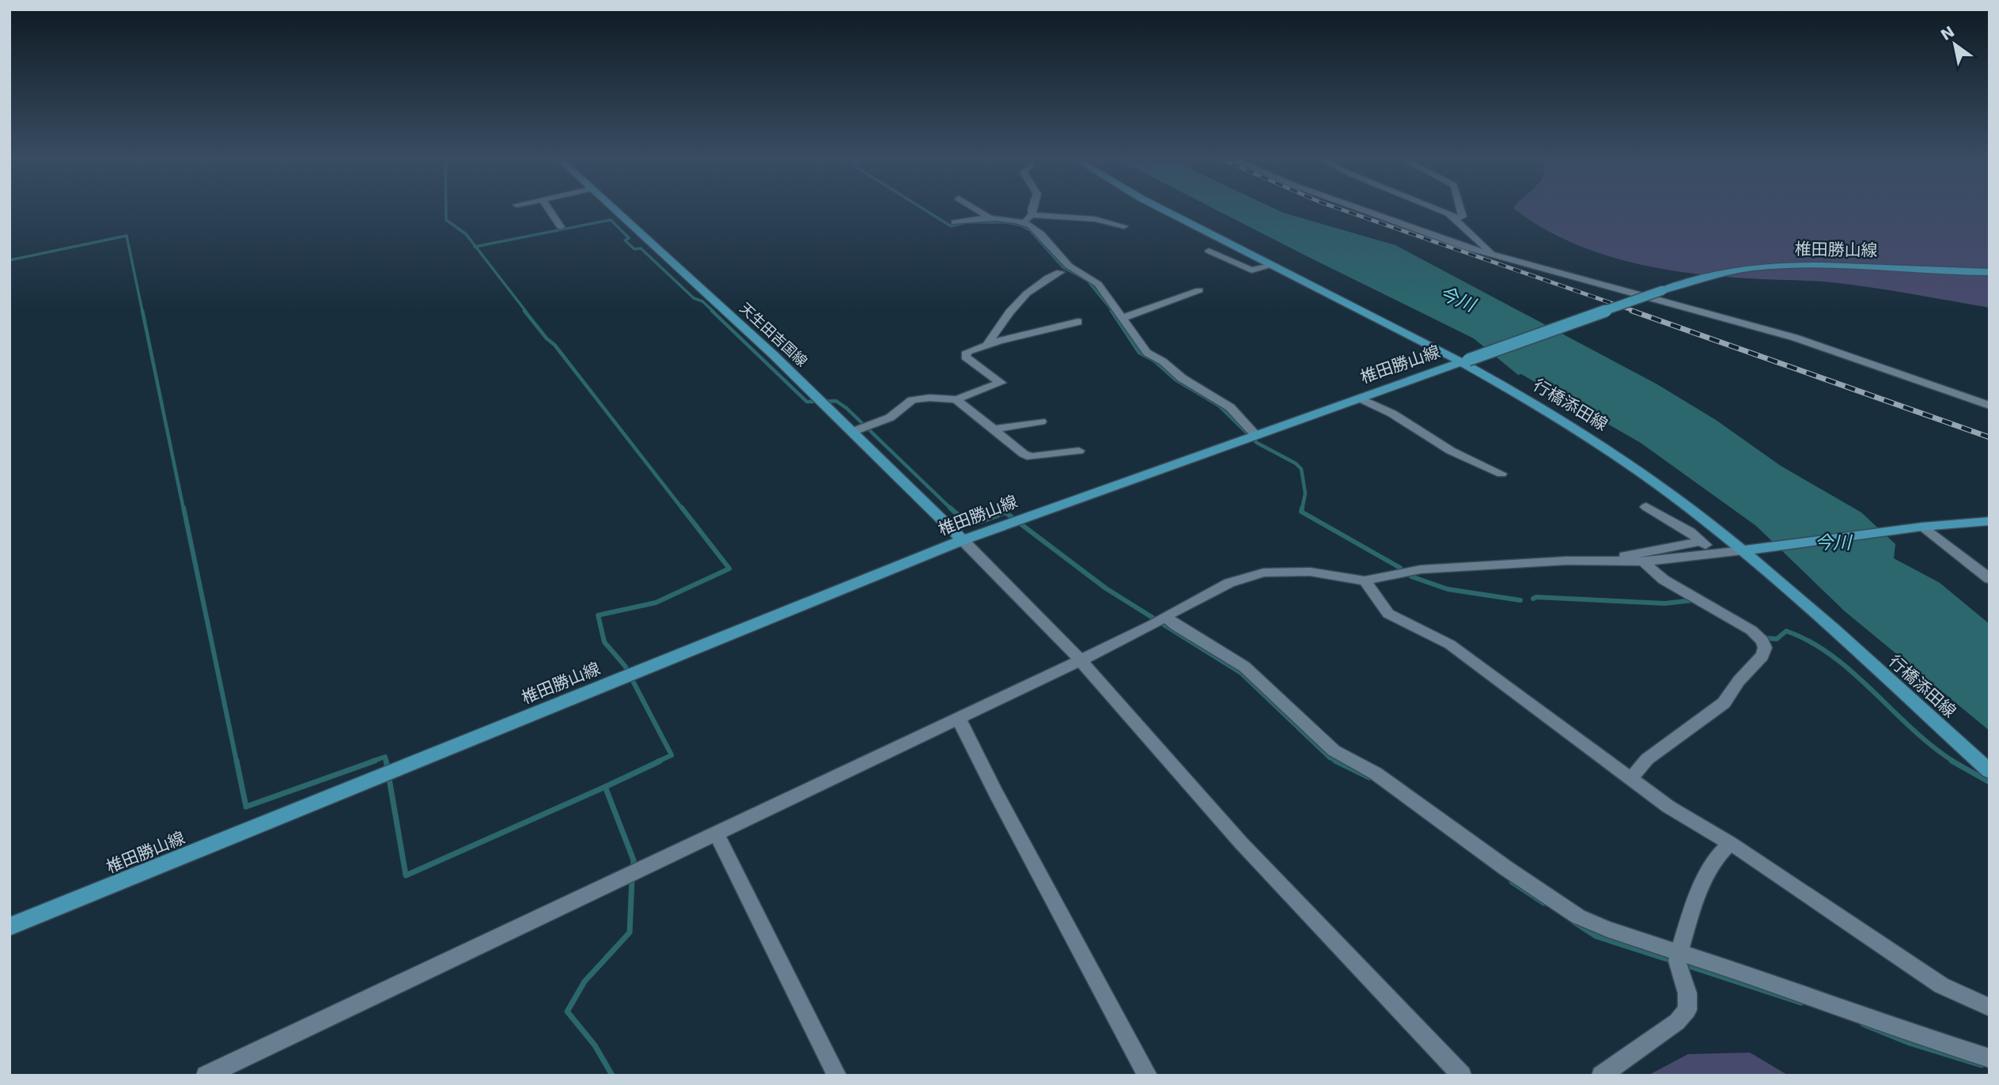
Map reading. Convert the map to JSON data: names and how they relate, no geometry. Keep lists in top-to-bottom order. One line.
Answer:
{"streets":{"main road":["椎田勝山線","天生田吉国線","行橋添田線"]},"crossings":[["椎田勝山線","天生田吉国線"],["椎田勝山線","行橋添田線"]],"water":["今川"],"north":"top left"}
